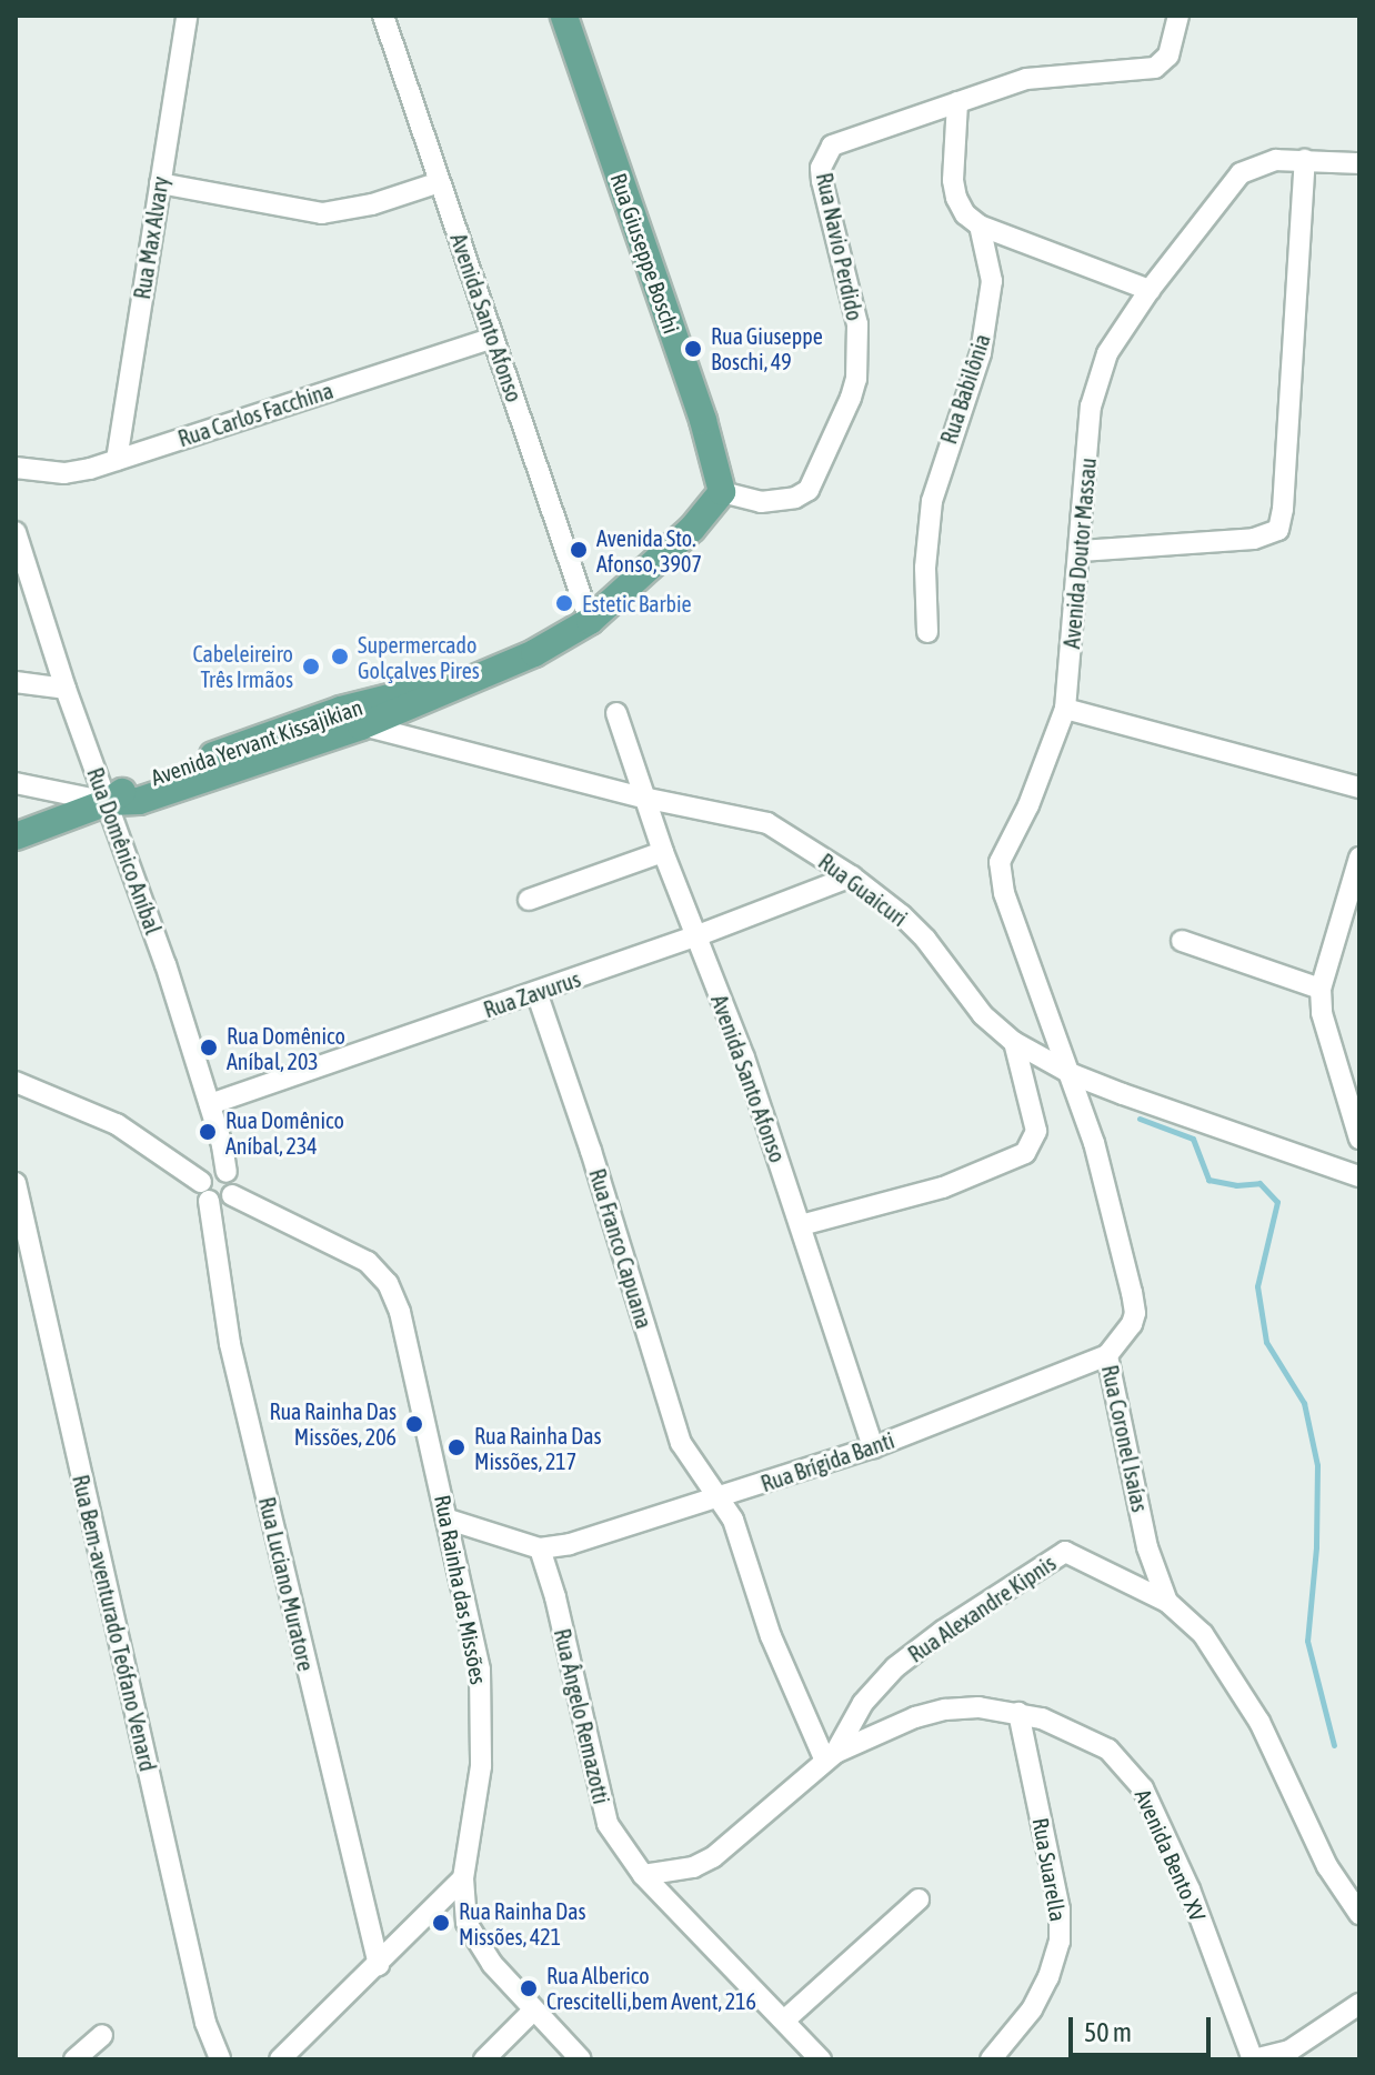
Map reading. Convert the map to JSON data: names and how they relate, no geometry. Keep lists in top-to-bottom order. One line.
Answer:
{"streets":{"main road":["Rua Giuseppe Boschi","Avenida Yervant Kissajikian"],"street":["Rua Max Alvary","Rua Navio Perdido","Avenida Santo Afonso","Rua Babilônia","Rua Carlos Facchina","Avenida Doutor Massau","Rua Domênico Aníbal","Rua Guaicuri","Rua Zavurus","Rua Franco Capuana","Rua Coronel Isaías","Rua Brígida Banti","Rua Luciano Muratore","Rua Rainha das Missões","Rua Alexandre Kipnis","Rua Bem-aventurado Teófano Venard","Rua Ângelo Remazotti","Avenida Bento XV","Rua Suarella"]},"crossings":[["Rua Max Alvary","Rua Carlos Facchina"],["Rua Navio Perdido","Rua Giuseppe Boschi"],["Rua Navio Perdido","Rua Babilônia"],["Rua Navio Perdido","Avenida Yervant Kissajikian"],["Rua Giuseppe Boschi","Avenida Yervant Kissajikian"],["Avenida Santo Afonso","Rua Carlos Facchina"],["Avenida Santo Afonso","Avenida Yervant Kissajikian"],["Avenida Santo Afonso","Rua Guaicuri"],["Avenida Santo Afonso","Rua Zavurus"],["Avenida Santo Afonso","Rua Brígida Banti"],["Avenida Doutor Massau","Rua Guaicuri"],["Avenida Doutor Massau","Rua Coronel Isaías"],["Avenida Yervant Kissajikian","Rua Domênico Aníbal"],["Avenida Yervant Kissajikian","Rua Guaicuri"],["Rua Domênico Aníbal","Rua Zavurus"],["Rua Domênico Aníbal","Rua Luciano Muratore"],["Rua Domênico Aníbal","Rua Rainha das Missões"],["Rua Guaicuri","Rua Zavurus"],["Rua Guaicuri","Rua Coronel Isaías"],["Rua Zavurus","Rua Franco Capuana"],["Rua Franco Capuana","Rua Brígida Banti"],["Rua Franco Capuana","Rua Alexandre Kipnis"],["Rua Franco Capuana","Avenida Bento XV"],["Rua Coronel Isaías","Rua Brígida Banti"],["Rua Coronel Isaías","Rua Alexandre Kipnis"],["Rua Brígida Banti","Rua Ângelo Remazotti"],["Rua Luciano Muratore","Rua Rainha das Missões"],["Rua Alexandre Kipnis","Avenida Bento XV"],["Rua Ângelo Remazotti","Avenida Bento XV"],["Avenida Bento XV","Rua Suarella"]],"places":["Rua Giuseppe Boschi, 49","Avenida Sto. Afonso, 3907","Estetic Barbie","Supermercado Golçalves Pires","Cabeleireiro Três Irmãos","Rua Domênico Aníbal, 203","Rua Domênico Aníbal, 234","Rua Rainha Das Missões, 206","Rua Rainha Das Missões, 217","Rua Rainha Das Missões, 421","Rua Alberico Crescitelli,bem Avent, 216"],"scale_bar":"50 m"}
